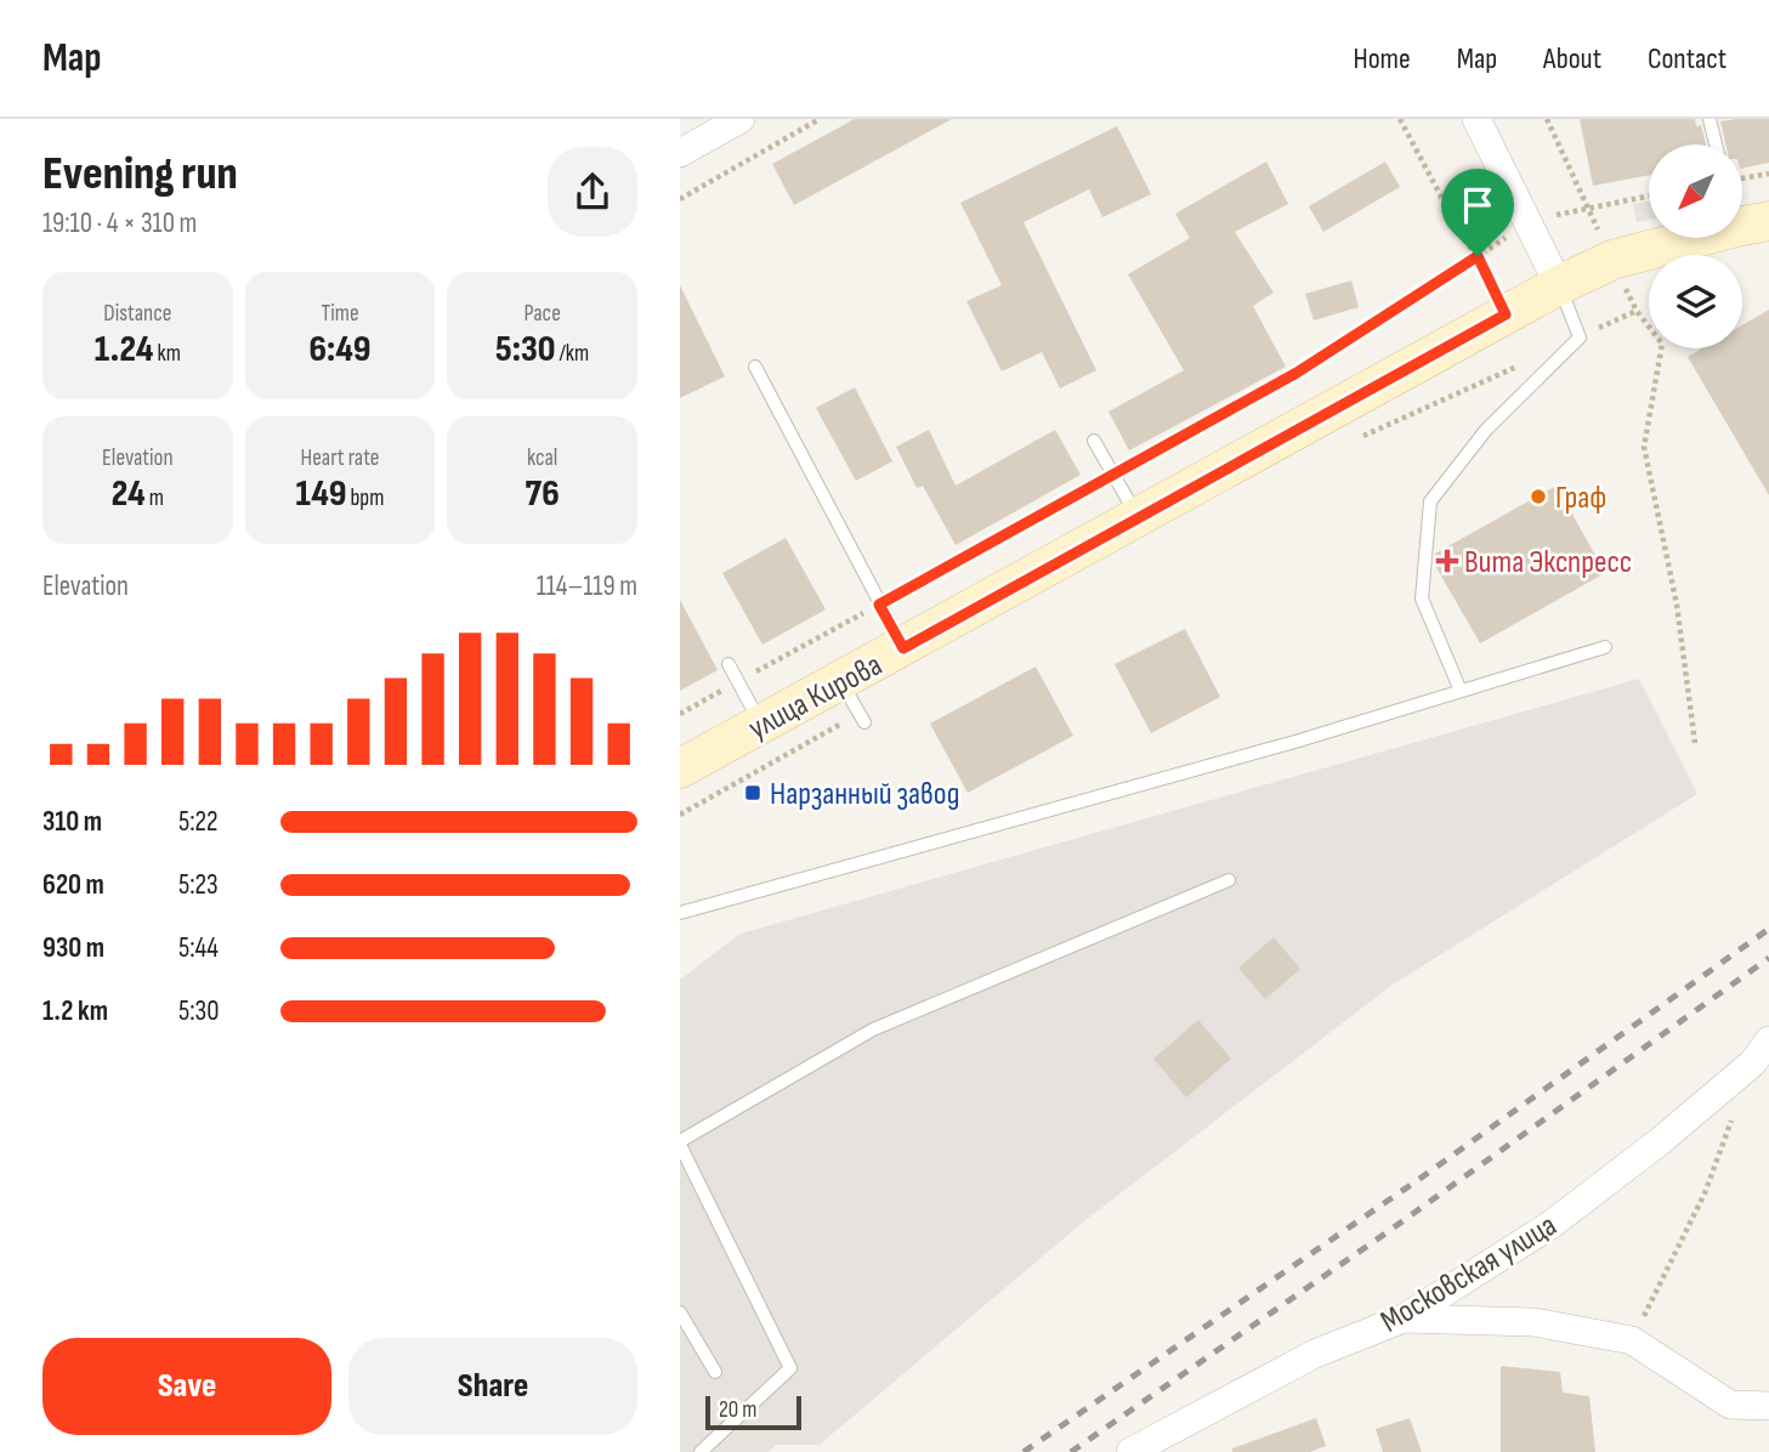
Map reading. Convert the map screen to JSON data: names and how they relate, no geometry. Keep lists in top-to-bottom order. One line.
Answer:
{"streets":{"street":["улица Кирова","Московская улица"]},"places":{"other":["Граф"],"health":["Вита Экспресс"],"transit":["Нарзанный завод"]},"scale_bar":"20 m","north":"bottom left","page":{"header":"Map","nav":["Home","Map","About","Contact"],"heading":["Evening run","19:10 · 4 × 310 m"],"stats":[["Distance","1.24 km"],["Time","6:49"],["Pace","5:30 /km"],["Elevation","24 m"],["Heart rate","149 bpm"],["kcal","76"]],"chart":["Elevation","114–119 m"],"list":[{"name":"310 m","note":"5:22"},{"name":"620 m","note":"5:23"},{"name":"930 m","note":"5:44"},{"name":"1.2 km","note":"5:30"}],"buttons":["Save","Share"],"scale":"20 m"}}
